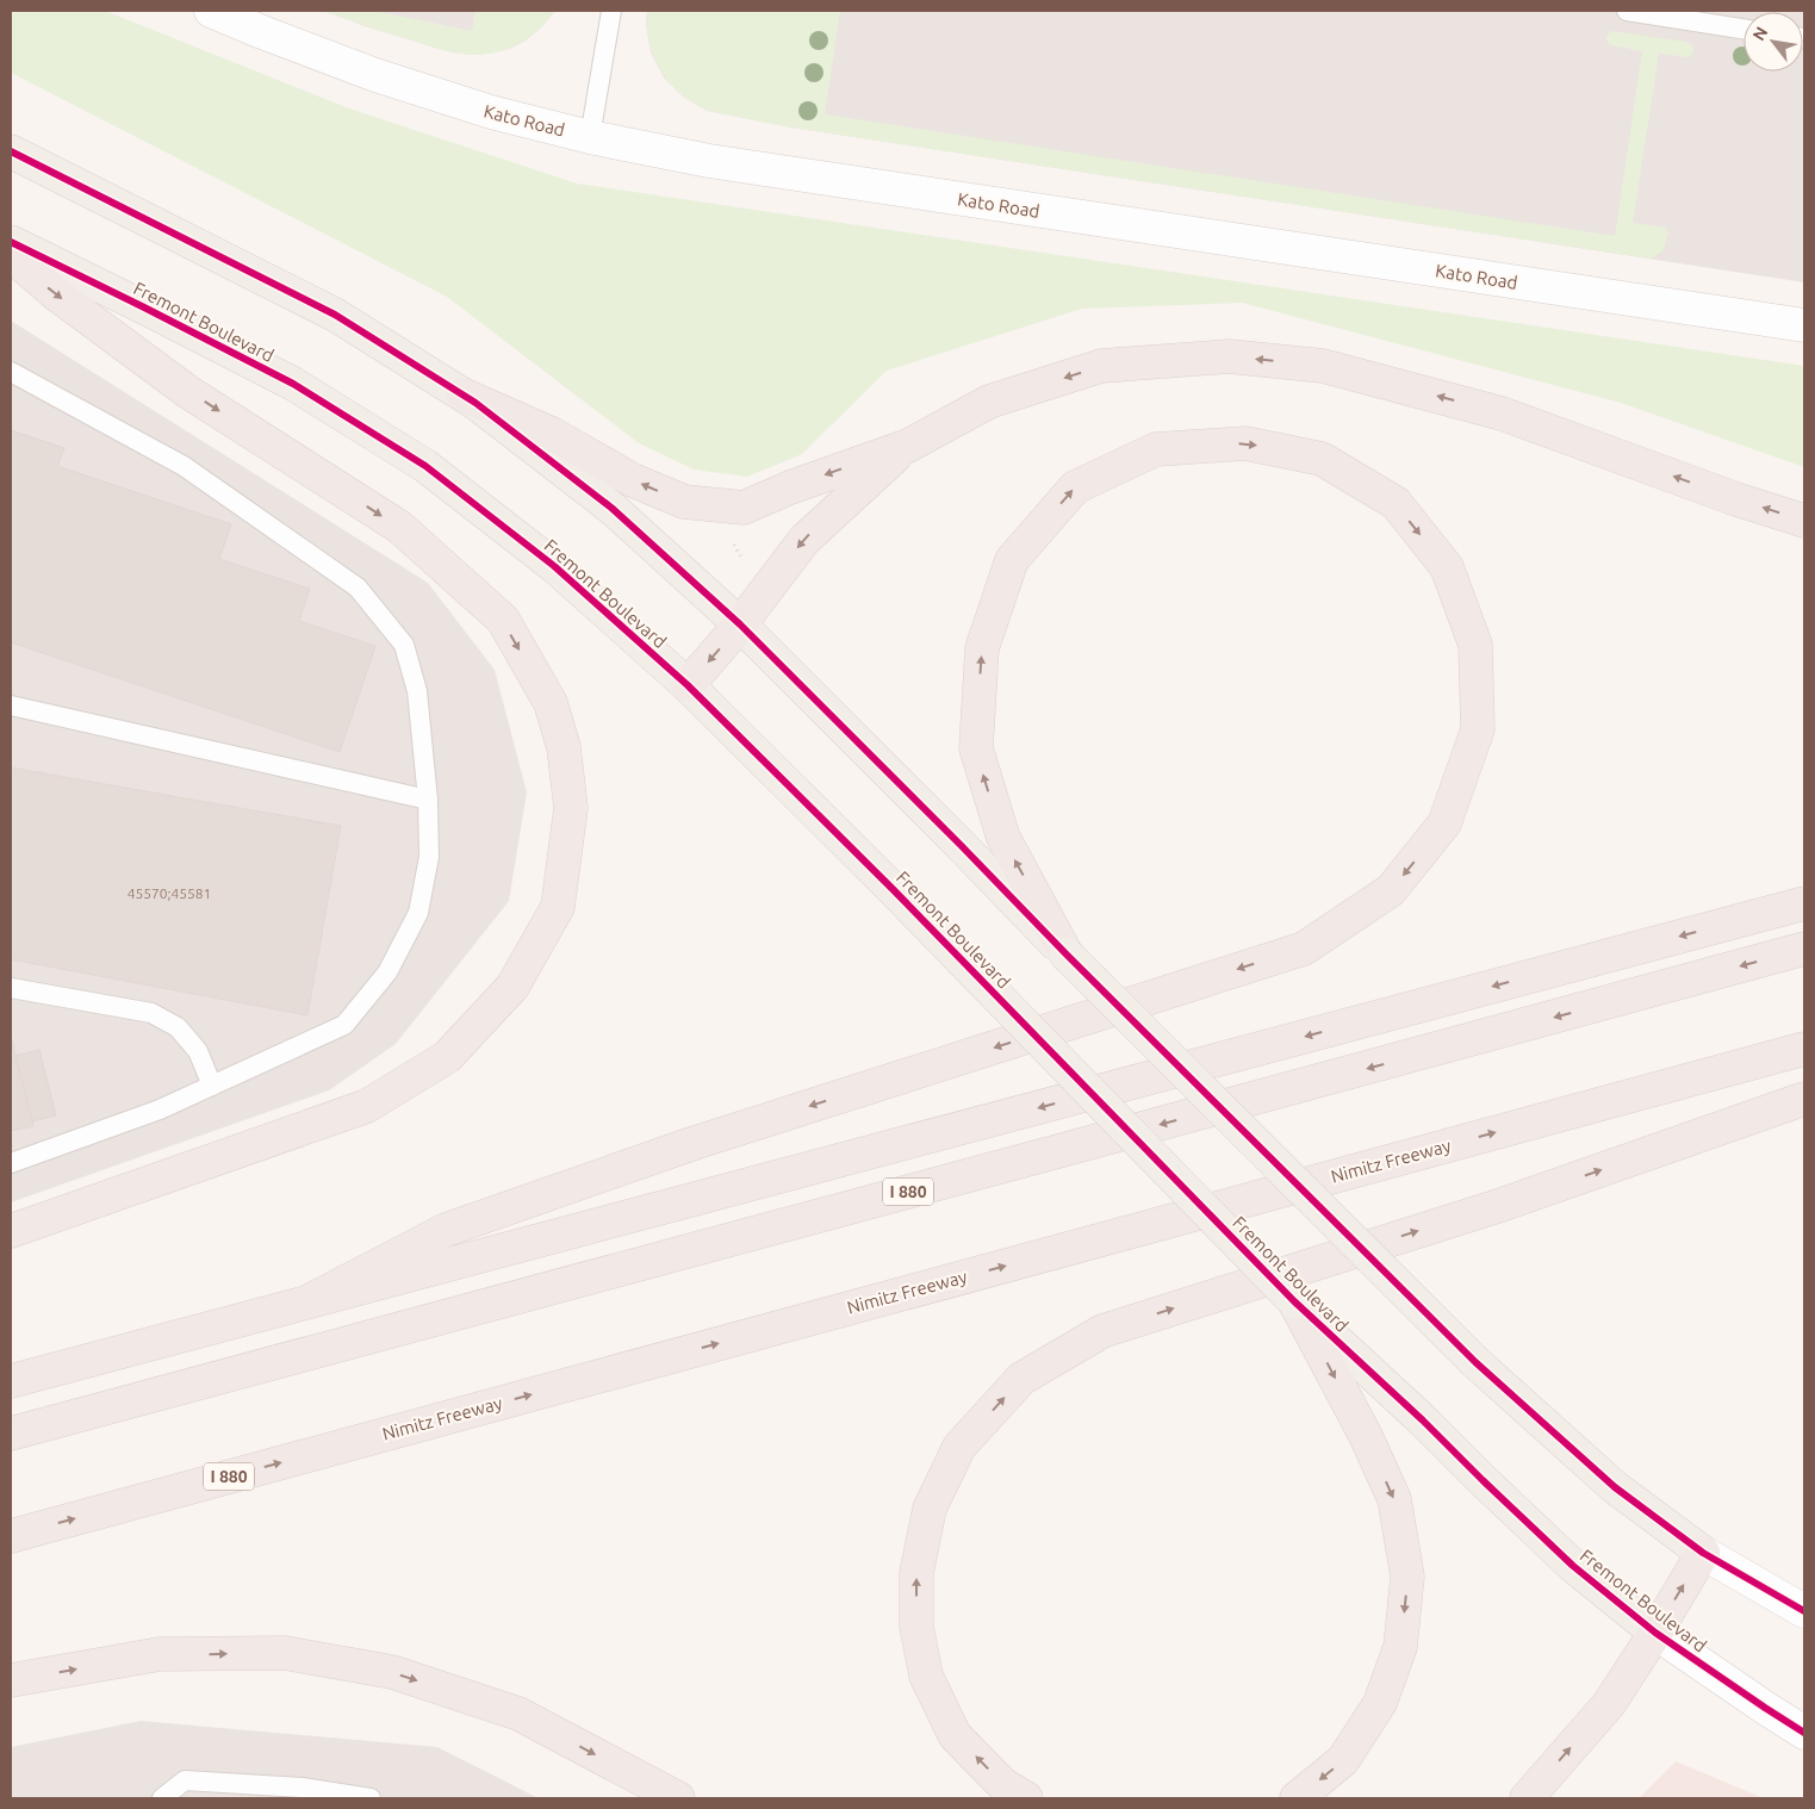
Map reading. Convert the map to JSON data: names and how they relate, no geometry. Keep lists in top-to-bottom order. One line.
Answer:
{"streets":{"highway":["Nimitz Freeway","I 880"],"main road":["Fremont Boulevard"],"street":["Kato Road"]},"house_numbers":["45570;45581"],"north":"top left"}
